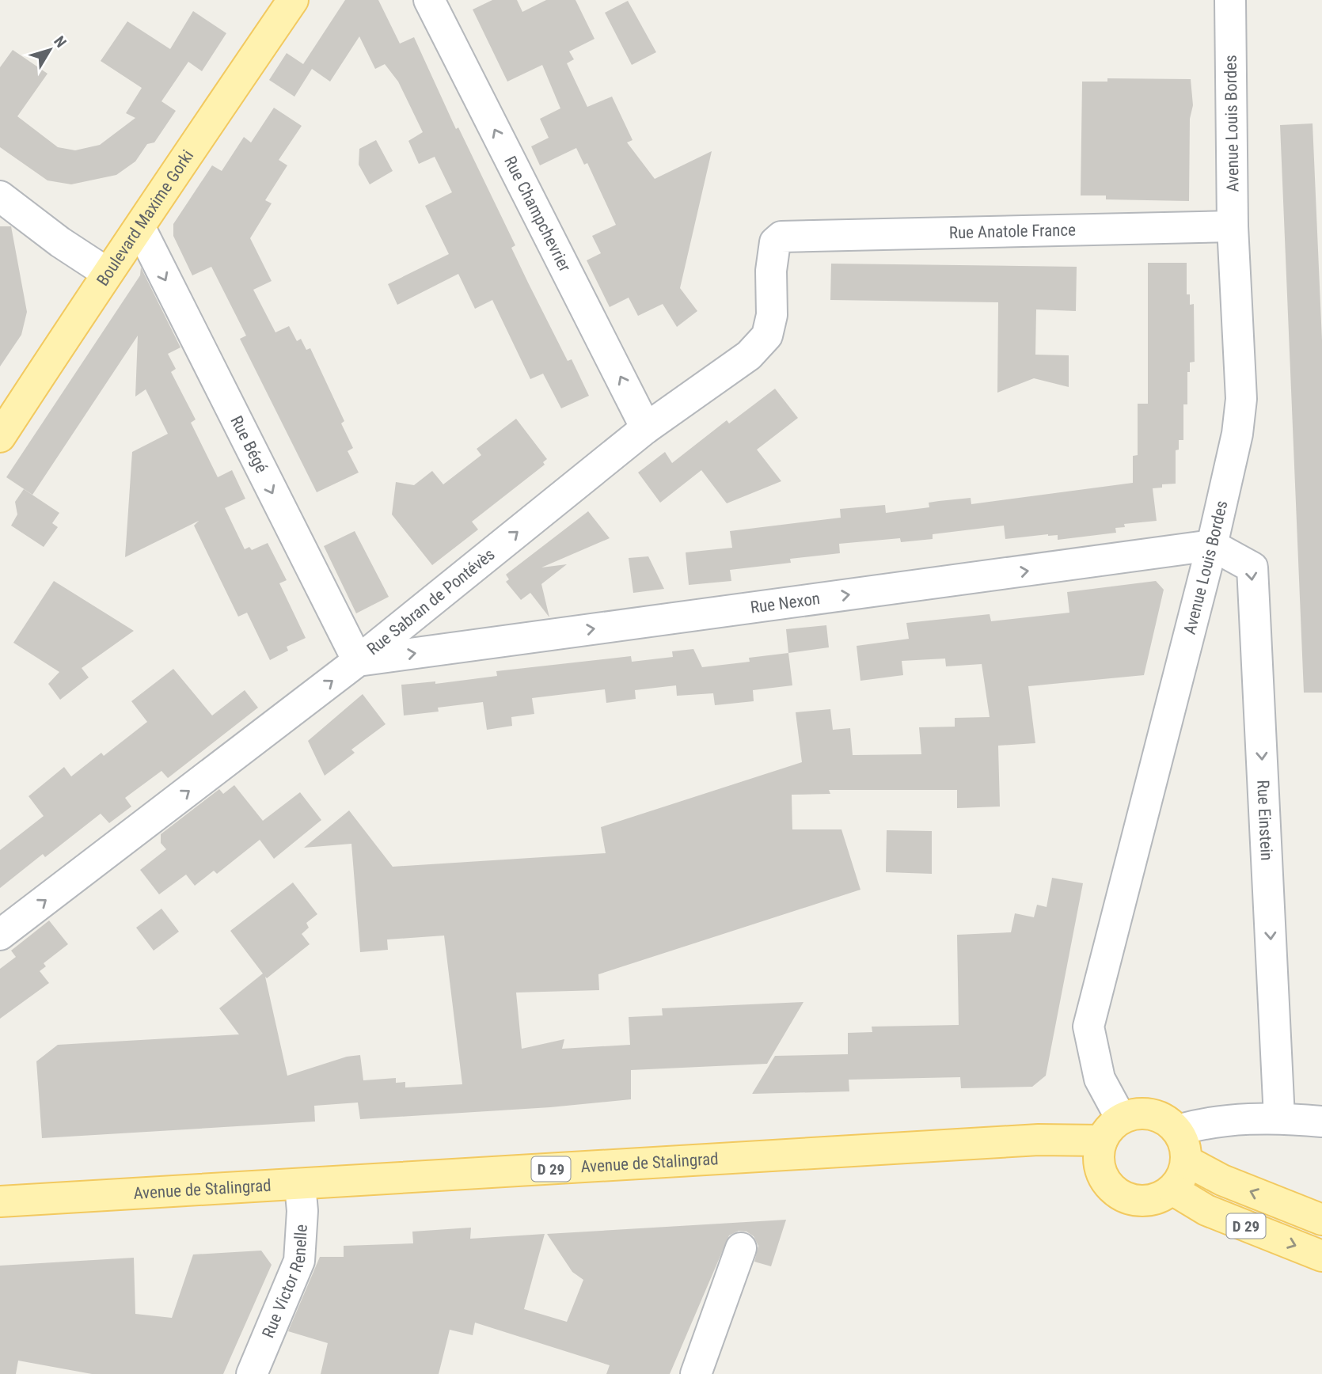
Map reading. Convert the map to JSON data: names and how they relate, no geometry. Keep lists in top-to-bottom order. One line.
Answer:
{"streets":{"main road":["Boulevard Maxime Gorki","Avenue de Stalingrad","D 29"],"street":["Avenue Louis Bordes","Rue Champchevrier","Rue Anatole France","Rue Bégé","Rue Sabran de Pontévès","Rue Nexon","Rue Einstein","Rue Victor Renelle"]},"crossings":[["Avenue Louis Bordes","Rue Anatole France"],["Avenue Louis Bordes","Rue Nexon"],["Avenue Louis Bordes","Rue Einstein"],["Avenue Louis Bordes","Avenue de Stalingrad"],["Avenue Louis Bordes","D 29"],["Rue Champchevrier","Rue Sabran de Pontévès"],["Boulevard Maxime Gorki","Rue Bégé"],["Rue Anatole France","Rue Sabran de Pontévès"],["Rue Bégé","Rue Sabran de Pontévès"],["Rue Bégé","Rue Nexon"],["Rue Sabran de Pontévès","Rue Nexon"],["Rue Nexon","Rue Einstein"],["Avenue de Stalingrad","D 29"],["Avenue de Stalingrad","Rue Victor Renelle"]],"one_way":["Rue Champchevrier","Rue Bégé","Rue Sabran de Pontévès","Rue Nexon","Rue Einstein"],"north":"top right"}
